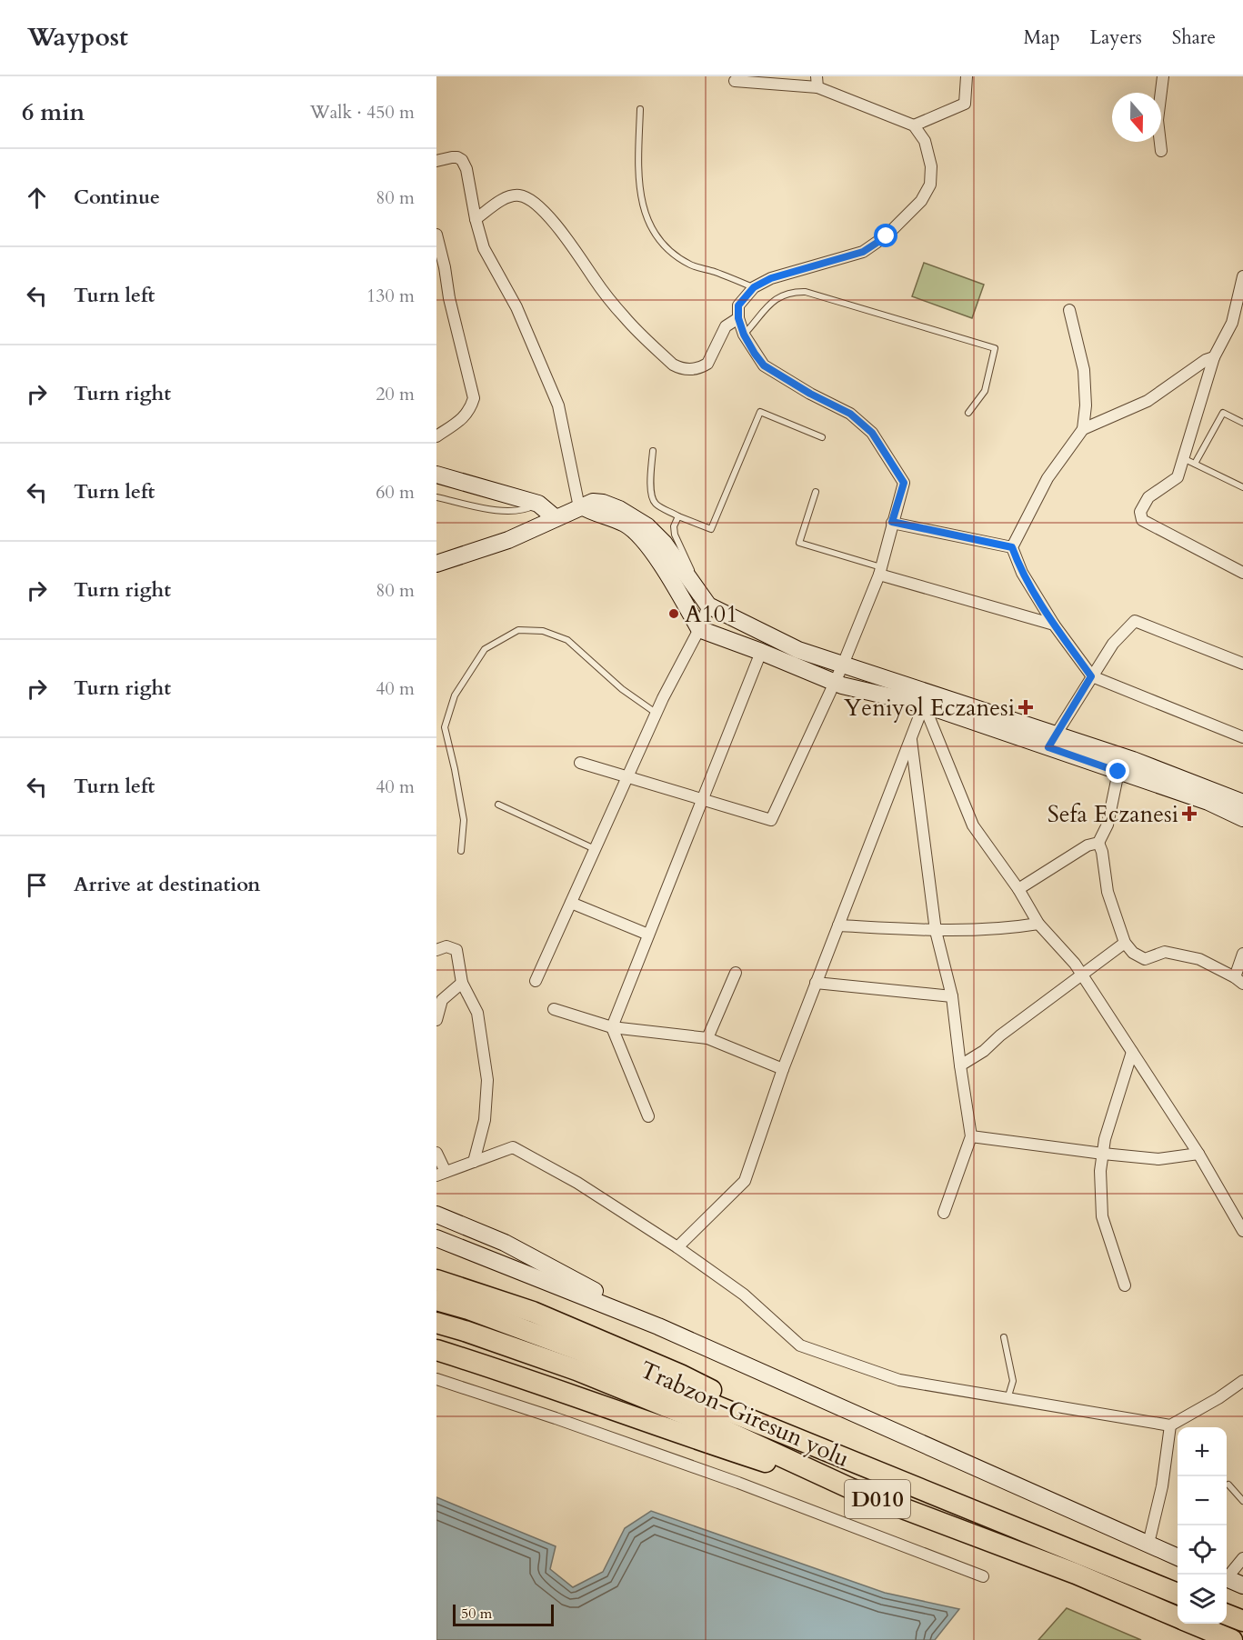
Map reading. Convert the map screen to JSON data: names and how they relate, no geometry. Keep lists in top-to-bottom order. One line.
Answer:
{"streets":{"highway":["Trabzon-Giresun yolu","D010"]},"places":{"other":["A101"],"health":["Yeniyol Eczanesi","Sefa Eczanesi"]},"scale_bar":"50 m","north":"bottom","page":{"header":"Waypost","nav":["Map","Layers","Share"],"heading":["6 min","Walk · 450 m"],"list":[["Continue","80 m"],["Turn left","130 m"],["Turn right","20 m"],["Turn left","60 m"],["Turn right","80 m"],["Turn right","40 m"],["Turn left","40 m"],"Arrive at destination"],"map_buttons":["+","−"],"scale":"50 m"}}
